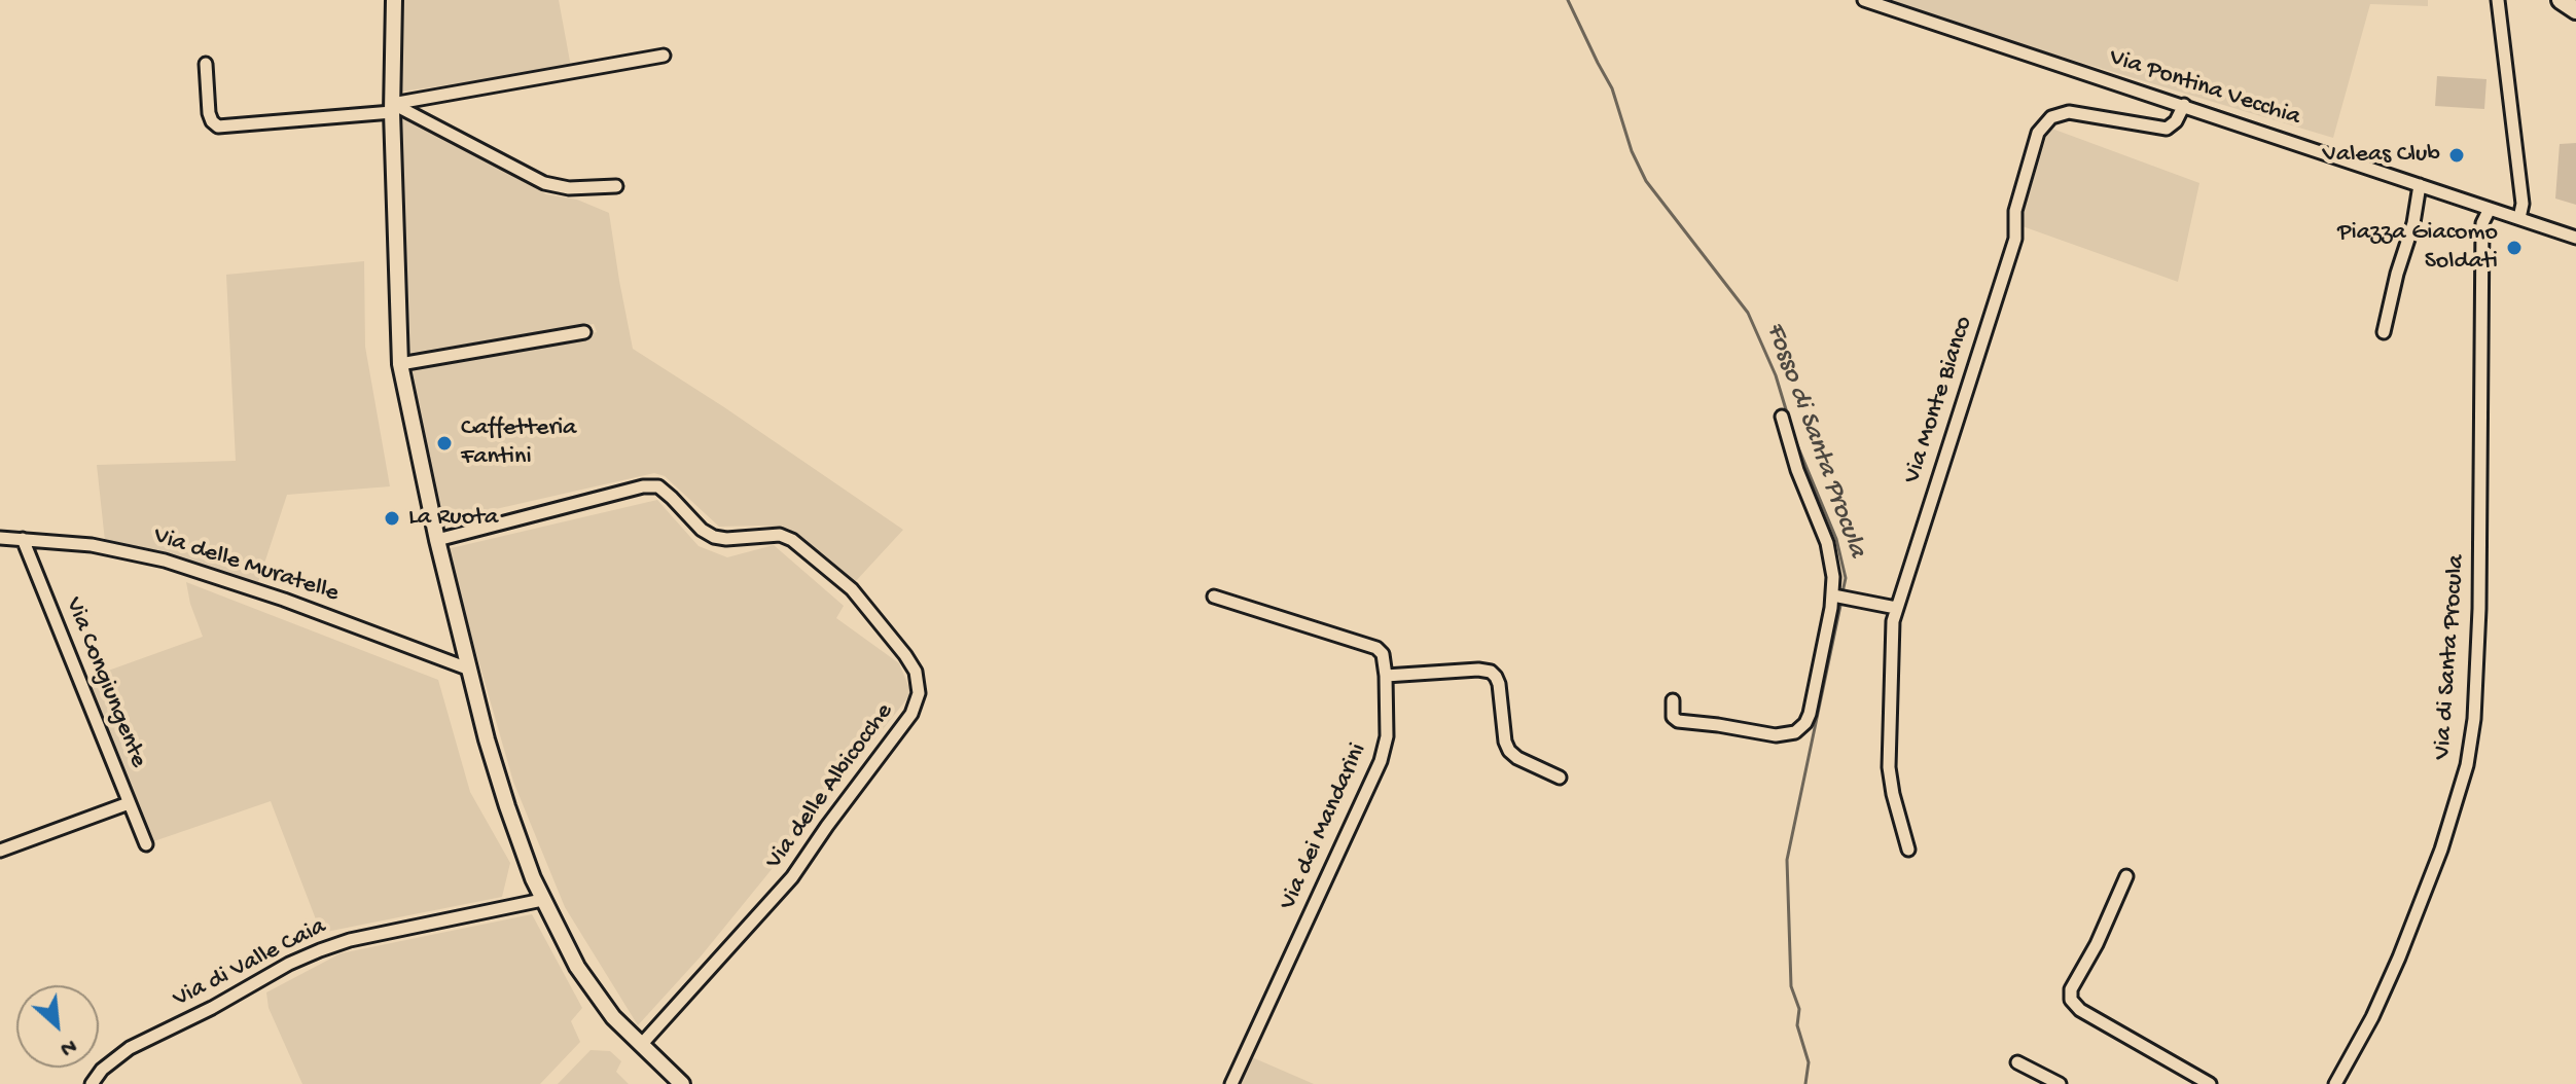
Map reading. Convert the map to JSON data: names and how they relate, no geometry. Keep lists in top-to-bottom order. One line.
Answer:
{"streets":{"street":["Via Pontina Vecchia","Via Monte Bianco","Via delle Muratelle","Via di Santa Procula","Via Congiungente","Via delle Albicocche","Via dei Mandarini","Via di Valle Caia"]},"crossings":[["Via Pontina Vecchia","Via Monte Bianco"],["Via Pontina Vecchia","Via di Santa Procula"],["Via delle Muratelle","Via Congiungente"]],"water":["Fosso di Santa Procula"],"places":["Valeas Club","Piazza Giacomo Soldati","Caffetteria Fantini","La Ruota"],"north":"bottom right"}
